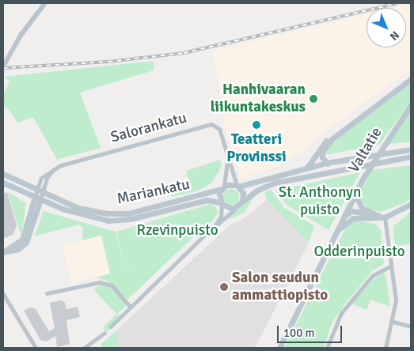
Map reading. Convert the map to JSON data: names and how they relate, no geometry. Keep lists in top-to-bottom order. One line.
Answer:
{"streets":{"main road":["Valtatie","Mariankatu"],"street":["Salorankatu"]},"crossings":[["Salorankatu","Mariankatu"]],"parks":["St. Anthonyn puisto","Rzevinpuisto","Odderinpuisto"],"places":["Hanhivaaran liikuntakeskus","Teatteri Provinssi","Salon seudun ammattiopisto"],"scale_bar":"100 m","north":"bottom right"}
